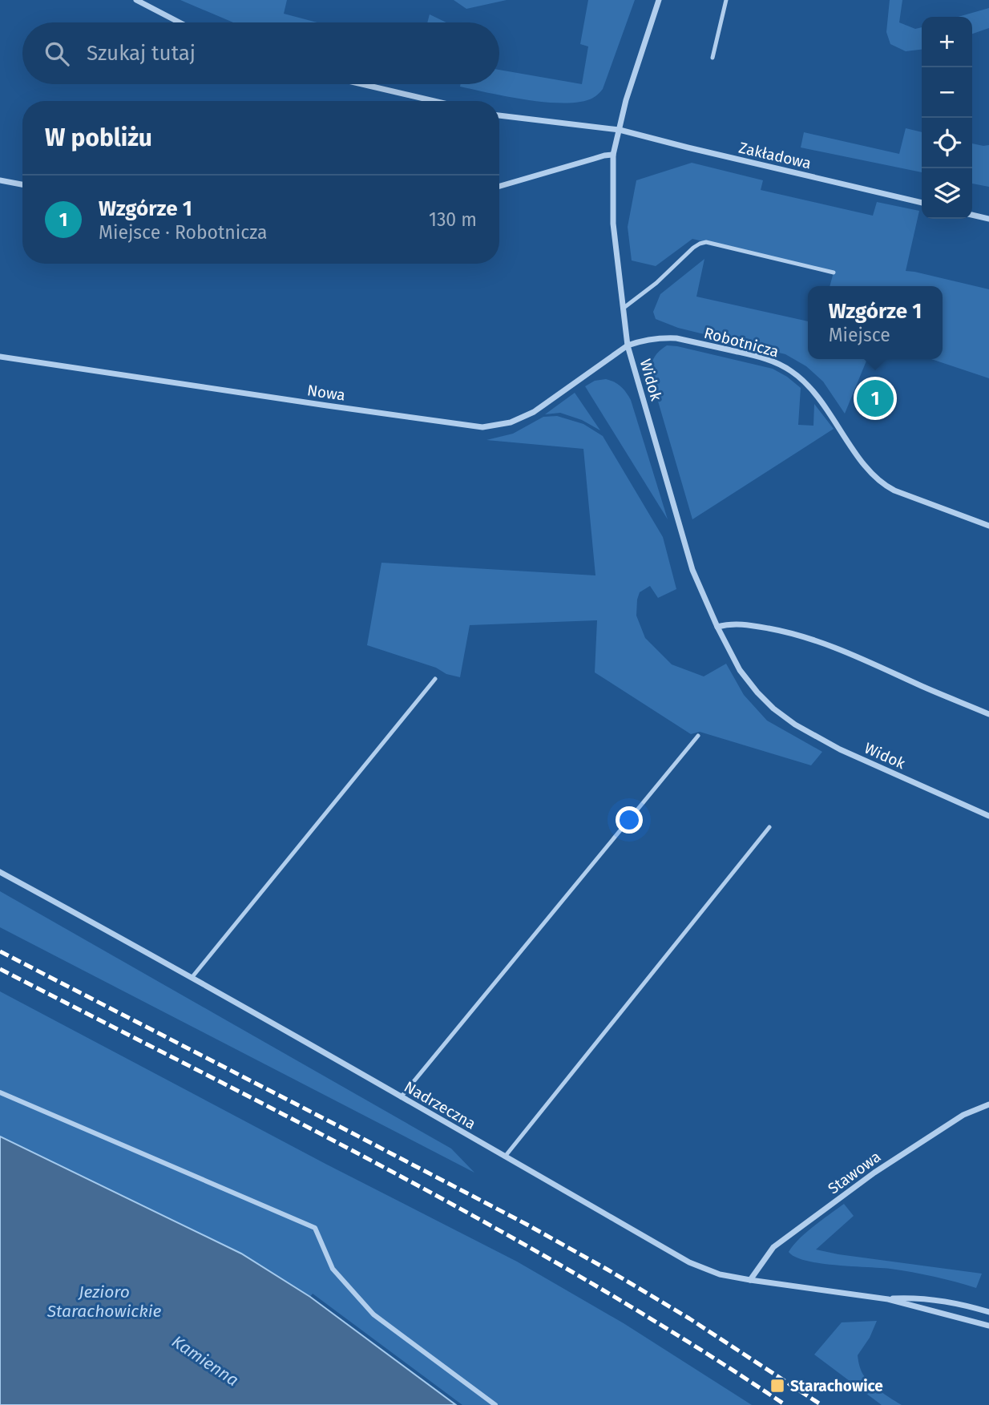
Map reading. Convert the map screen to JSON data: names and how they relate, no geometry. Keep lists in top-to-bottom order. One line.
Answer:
{"streets":{"street":["Zakładowa","Robotnicza","Widok","Nowa","Nadrzeczna","Stawowa"]},"crossings":[["Zakładowa","Widok"],["Robotnicza","Widok"],["Robotnicza","Nowa"],["Widok","Nowa"],["Nadrzeczna","Stawowa"]],"water":["Jezioro Starachowickie","Kamienna"],"places":{"transit":["Starachowice"]},"page":{"map_buttons":["+","−"],"search":"Szukaj tutaj","heading":"W pobliżu","list":[{"mark":"1","name":"Wzgórze 1","note":"Miejsce · Robotnicza","value":"130 m"}],"popup":["Wzgórze 1","Miejsce"],"pins":"1"}}
